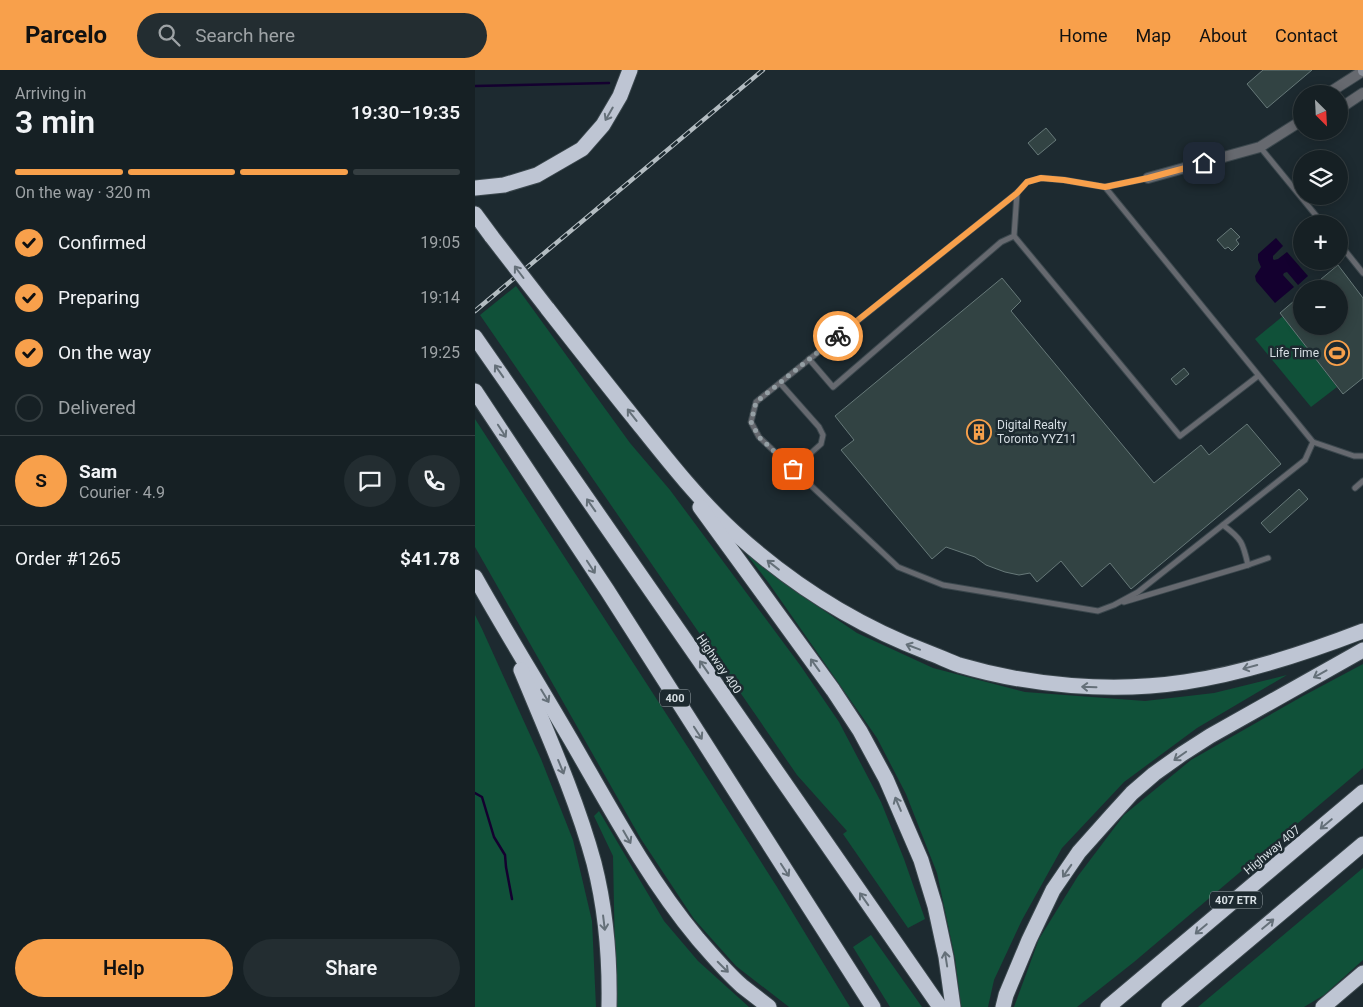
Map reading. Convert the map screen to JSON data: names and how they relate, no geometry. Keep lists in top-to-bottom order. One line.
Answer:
{"streets":{"highway":["Highway 400","400","Highway 407","407 ETR"]},"places":{"sports":["Life Time"],"building":["Digital Realty Toronto YYZ11"]},"north":"bottom right","page":{"header":"Parcelo","search":"Search here","nav":["Home","Map","About","Contact"],"heading":["3 min","Arriving in","19:30–19:35"],"panel":["Sam","Courier · 4.9","Order #1265","$41.78"],"map_buttons":["+","−"],"bar":"On the way · 320 m","list":[["Confirmed","19:05"],["Preparing","19:14"],["On the way","19:25"],"Delivered"],"round":"S","buttons":["Help","Share"]}}
